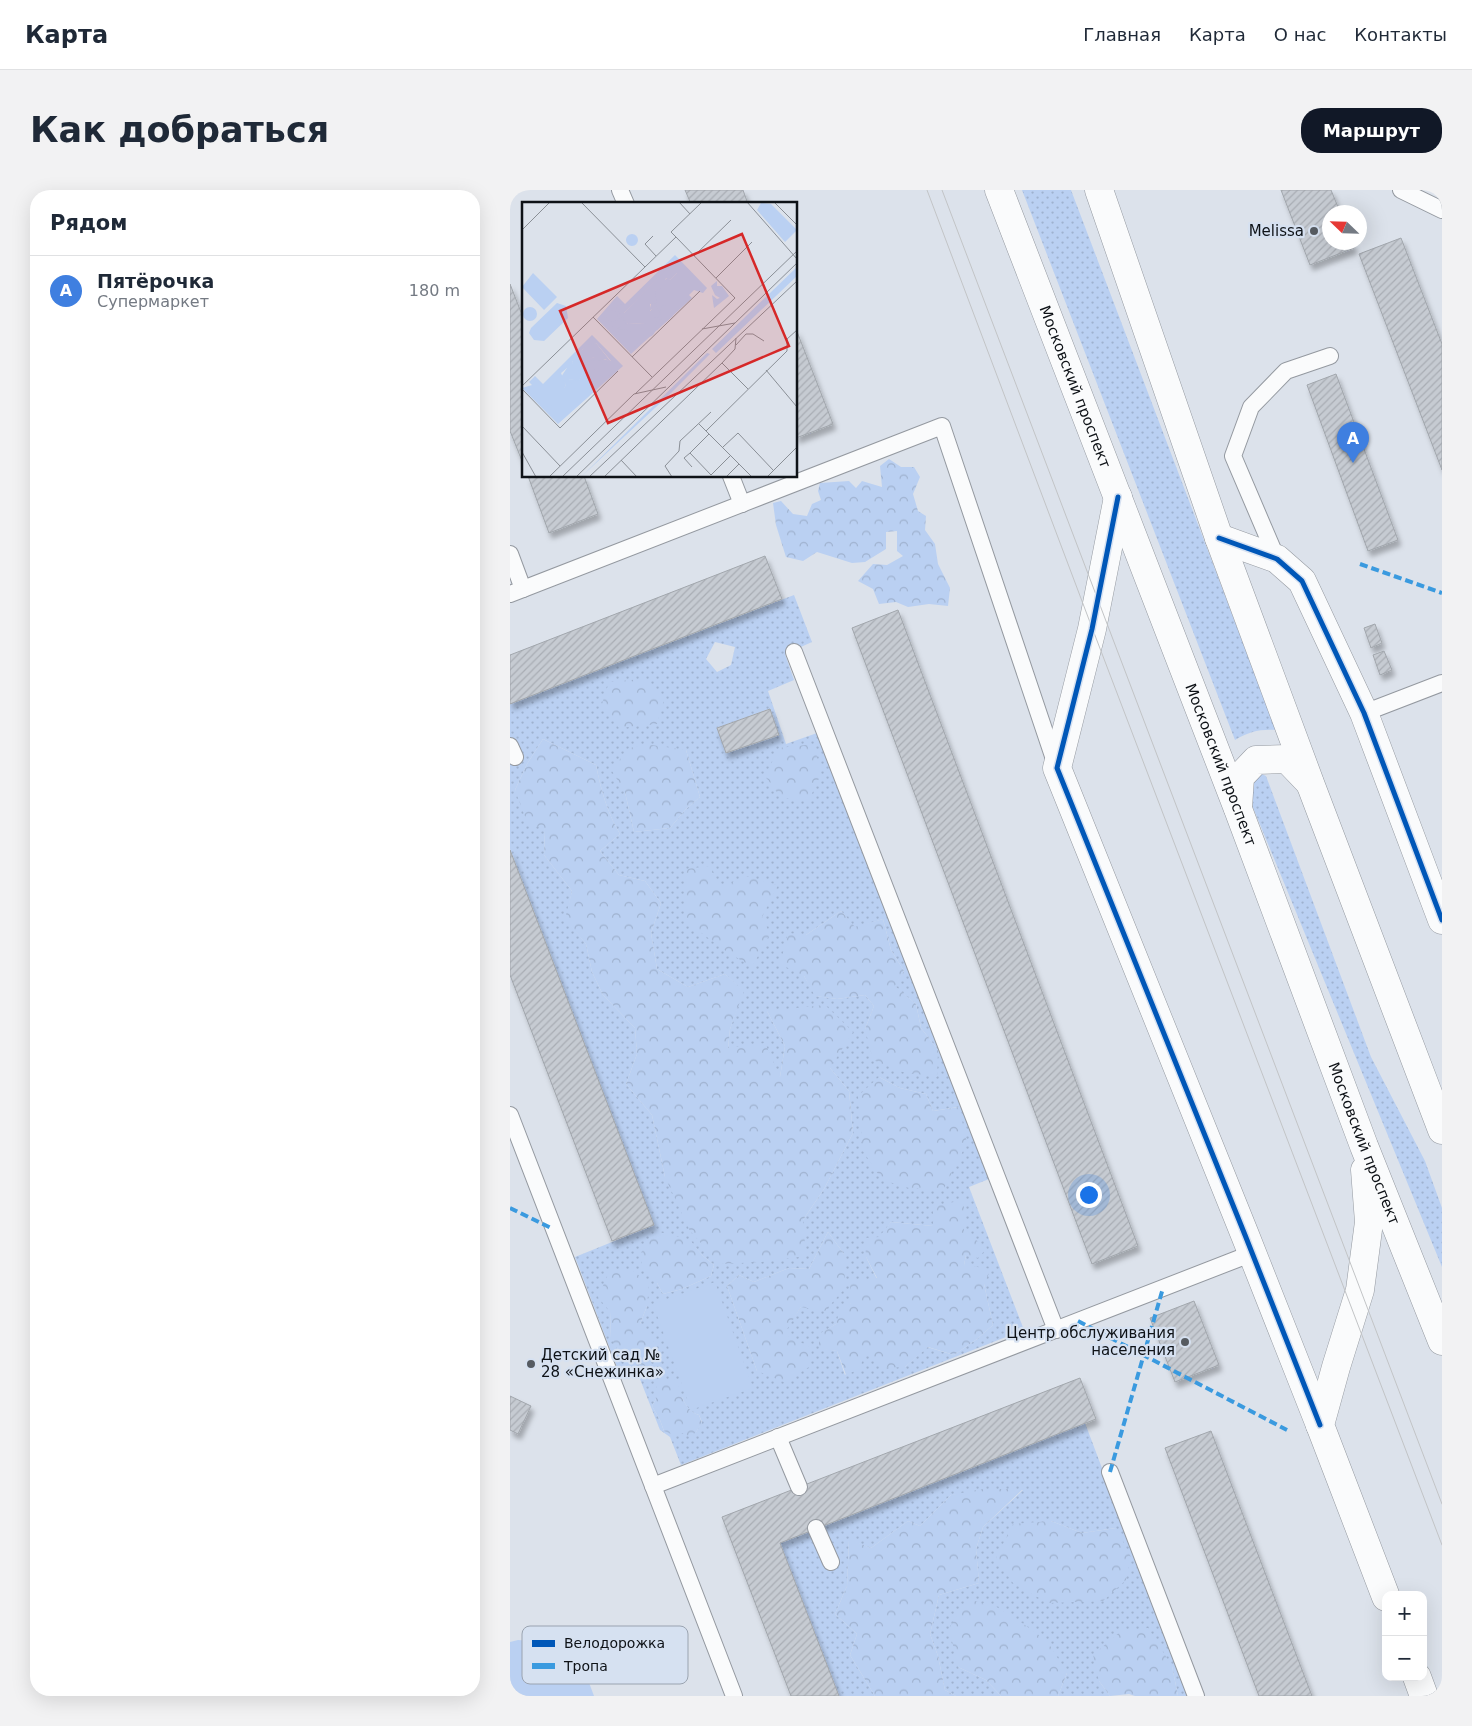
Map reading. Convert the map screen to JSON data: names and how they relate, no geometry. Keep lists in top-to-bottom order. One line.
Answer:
{"streets":{"main road":["Московский проспект"]},"places":["Melissa","Центр обслуживания населения","Детский сад № 28 «Снежинка»"],"legend":["Велодорожка","Тропа"],"north":"top left","page":{"header":"Карта","nav":["Главная","Карта","О нас","Контакты"],"buttons":"Маршрут","title":"Как добраться","heading":"Рядом","list":[{"mark":"A","name":"Пятёрочка","note":"Супермаркет","value":"180 m"}],"pins":"A","map_buttons":["+","−"]}}
